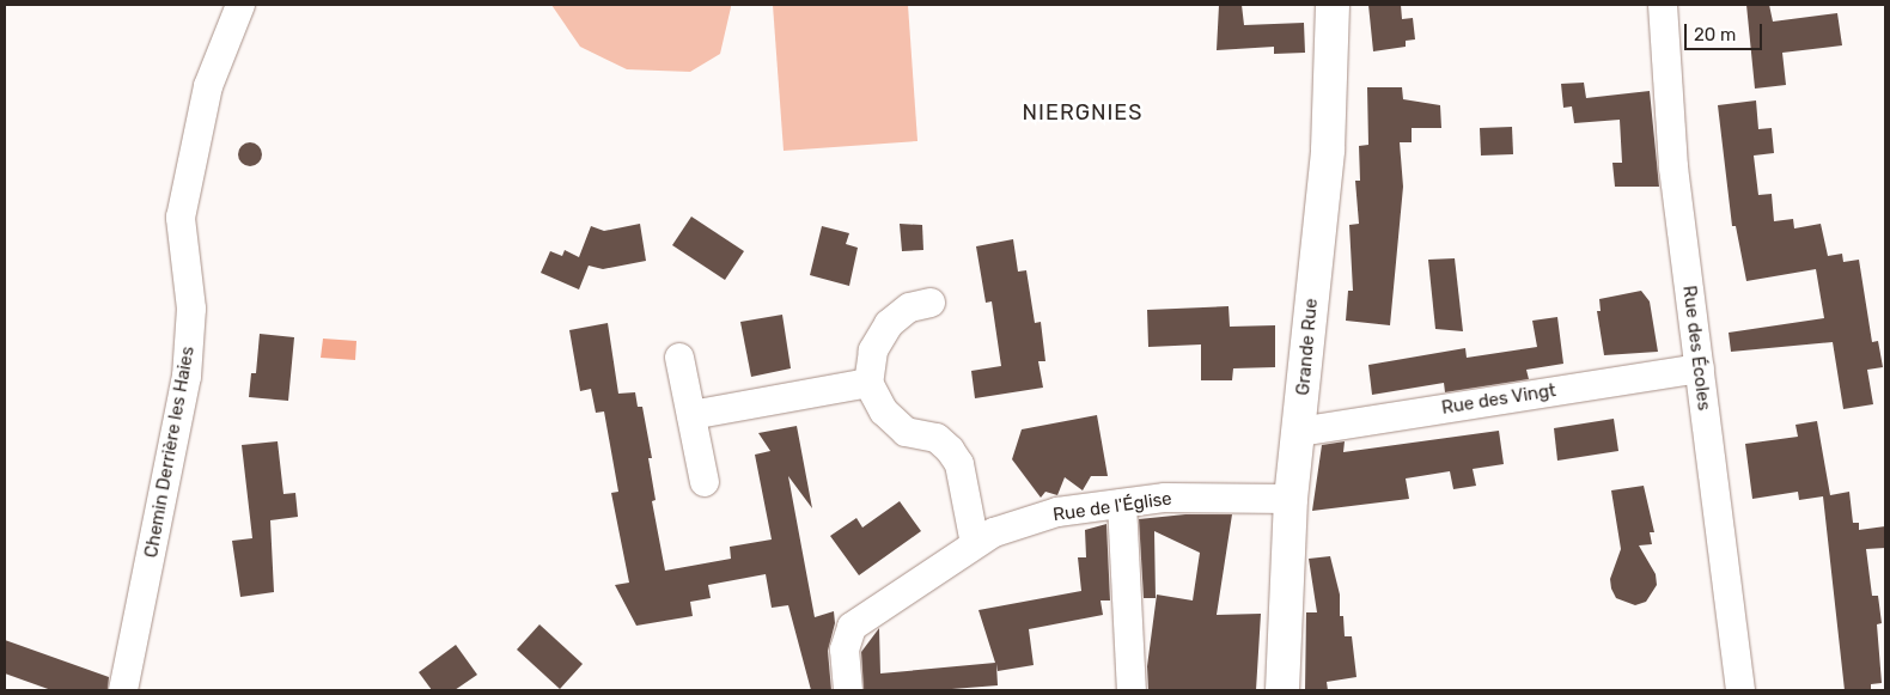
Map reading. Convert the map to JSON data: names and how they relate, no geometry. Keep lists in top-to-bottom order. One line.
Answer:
{"streets":{"street":["Grande Rue","Rue des Écoles","Rue des Vingt","Chemin Derrière les Haies","Rue de l'Église"]},"crossings":[["Grande Rue","Rue des Vingt"],["Grande Rue","Rue de l'Église"],["Rue des Écoles","Rue des Vingt"]],"districts":["NIERGNIES"],"scale_bar":"20 m"}
